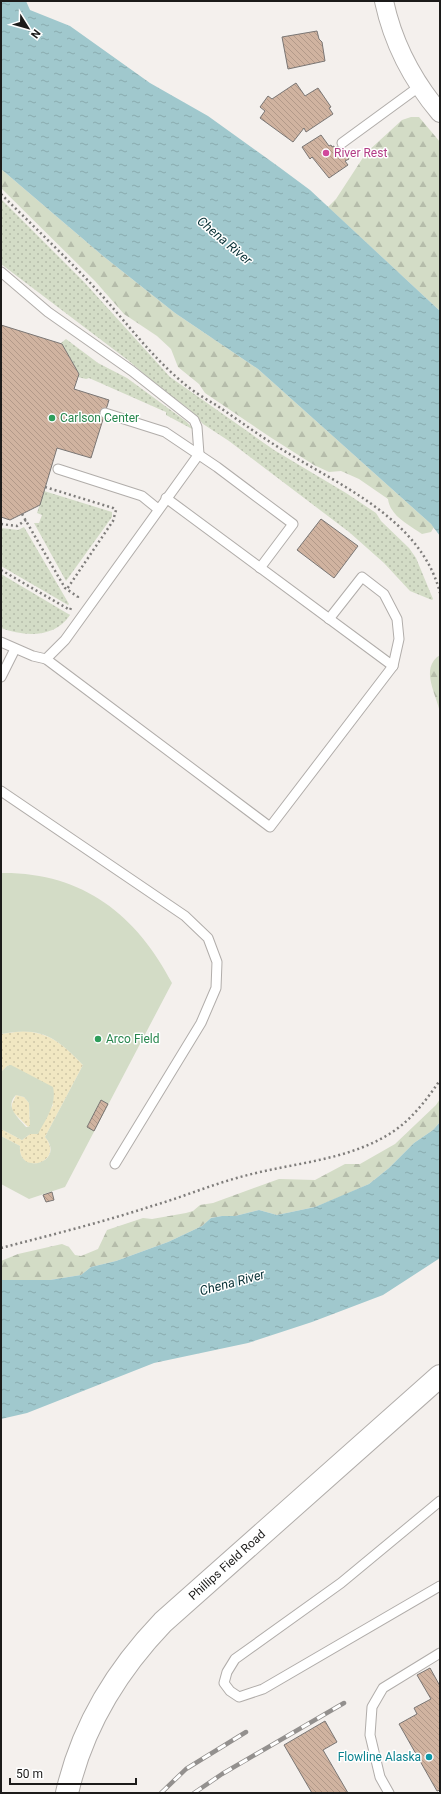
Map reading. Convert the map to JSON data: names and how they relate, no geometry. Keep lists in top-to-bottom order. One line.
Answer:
{"streets":{"street":["Phillips Field Road"]},"water":["Chena River"],"places":["River Rest","Carlson Center","Arco Field","Flowline Alaska"],"scale_bar":"50 m","north":"bottom right"}
